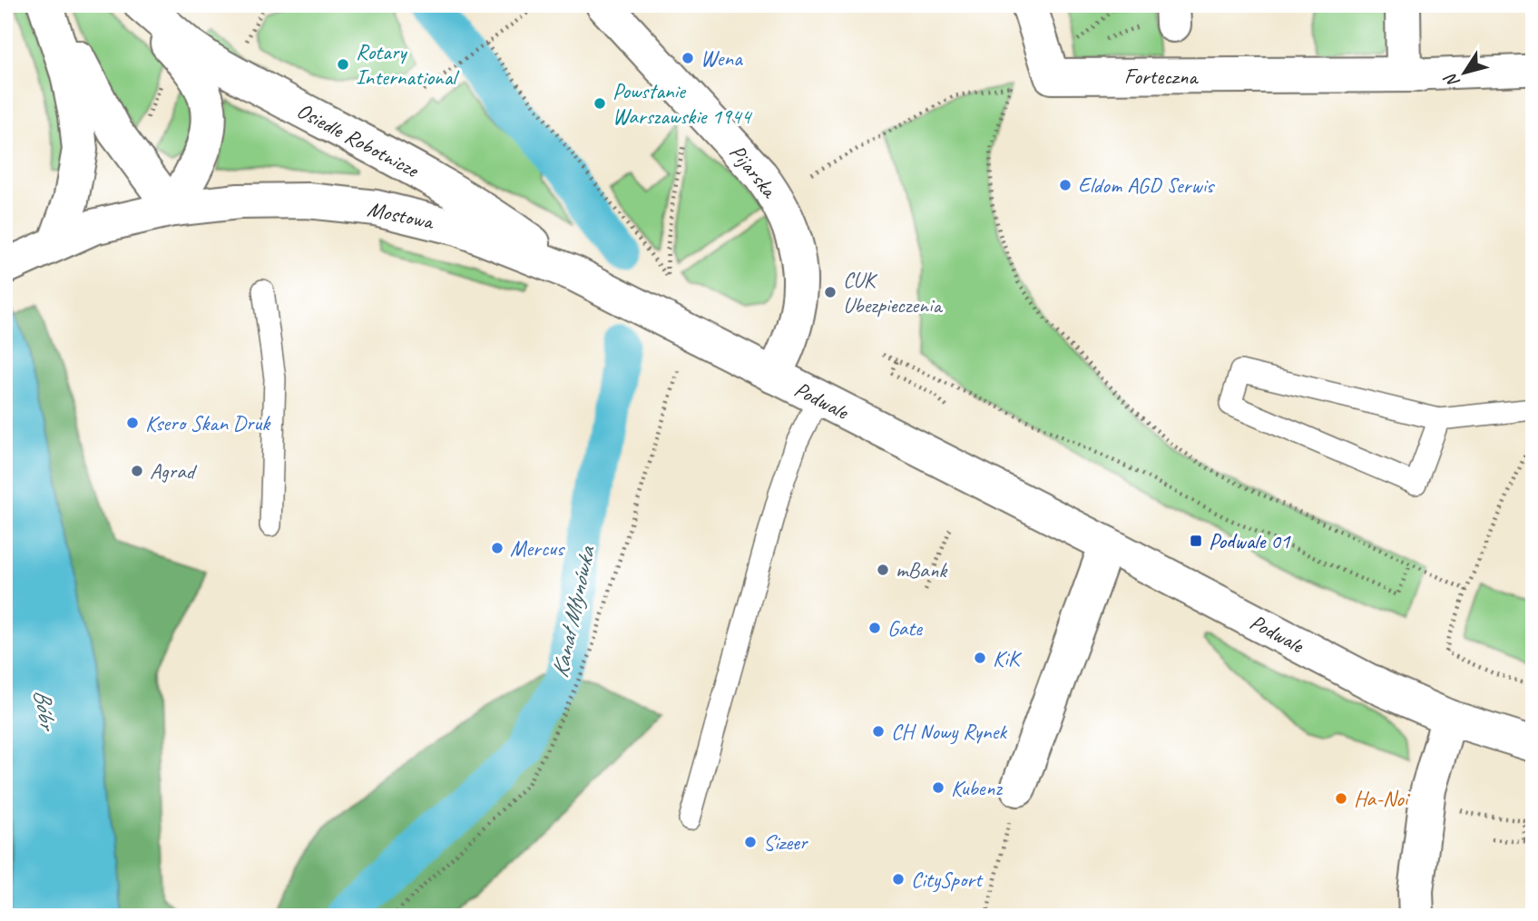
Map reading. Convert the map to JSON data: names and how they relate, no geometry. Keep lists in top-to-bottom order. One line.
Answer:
{"streets":{"street":["Forteczna","Osiedle Robotnicze","Pijarska","Mostowa","Podwale"]},"crossings":[["Osiedle Robotnicze","Mostowa"],["Pijarska","Mostowa"],["Pijarska","Podwale"],["Mostowa","Podwale"]],"water":["Kanał Młynówka","Bóbr"],"places":{"other":["Wena","Rotary International","Powstanie Warszawskie 1944","Eldom AGD Serwis","CUK Ubezpieczenia","Ksero Skan Druk","Agrad","Mercus","mBank","Gate","KiK","CH Nowy Rynek","Kubenz","Ha-Noi","Sizeer","CitySport"],"transit":["Podwale 01"]},"north":"bottom left"}
